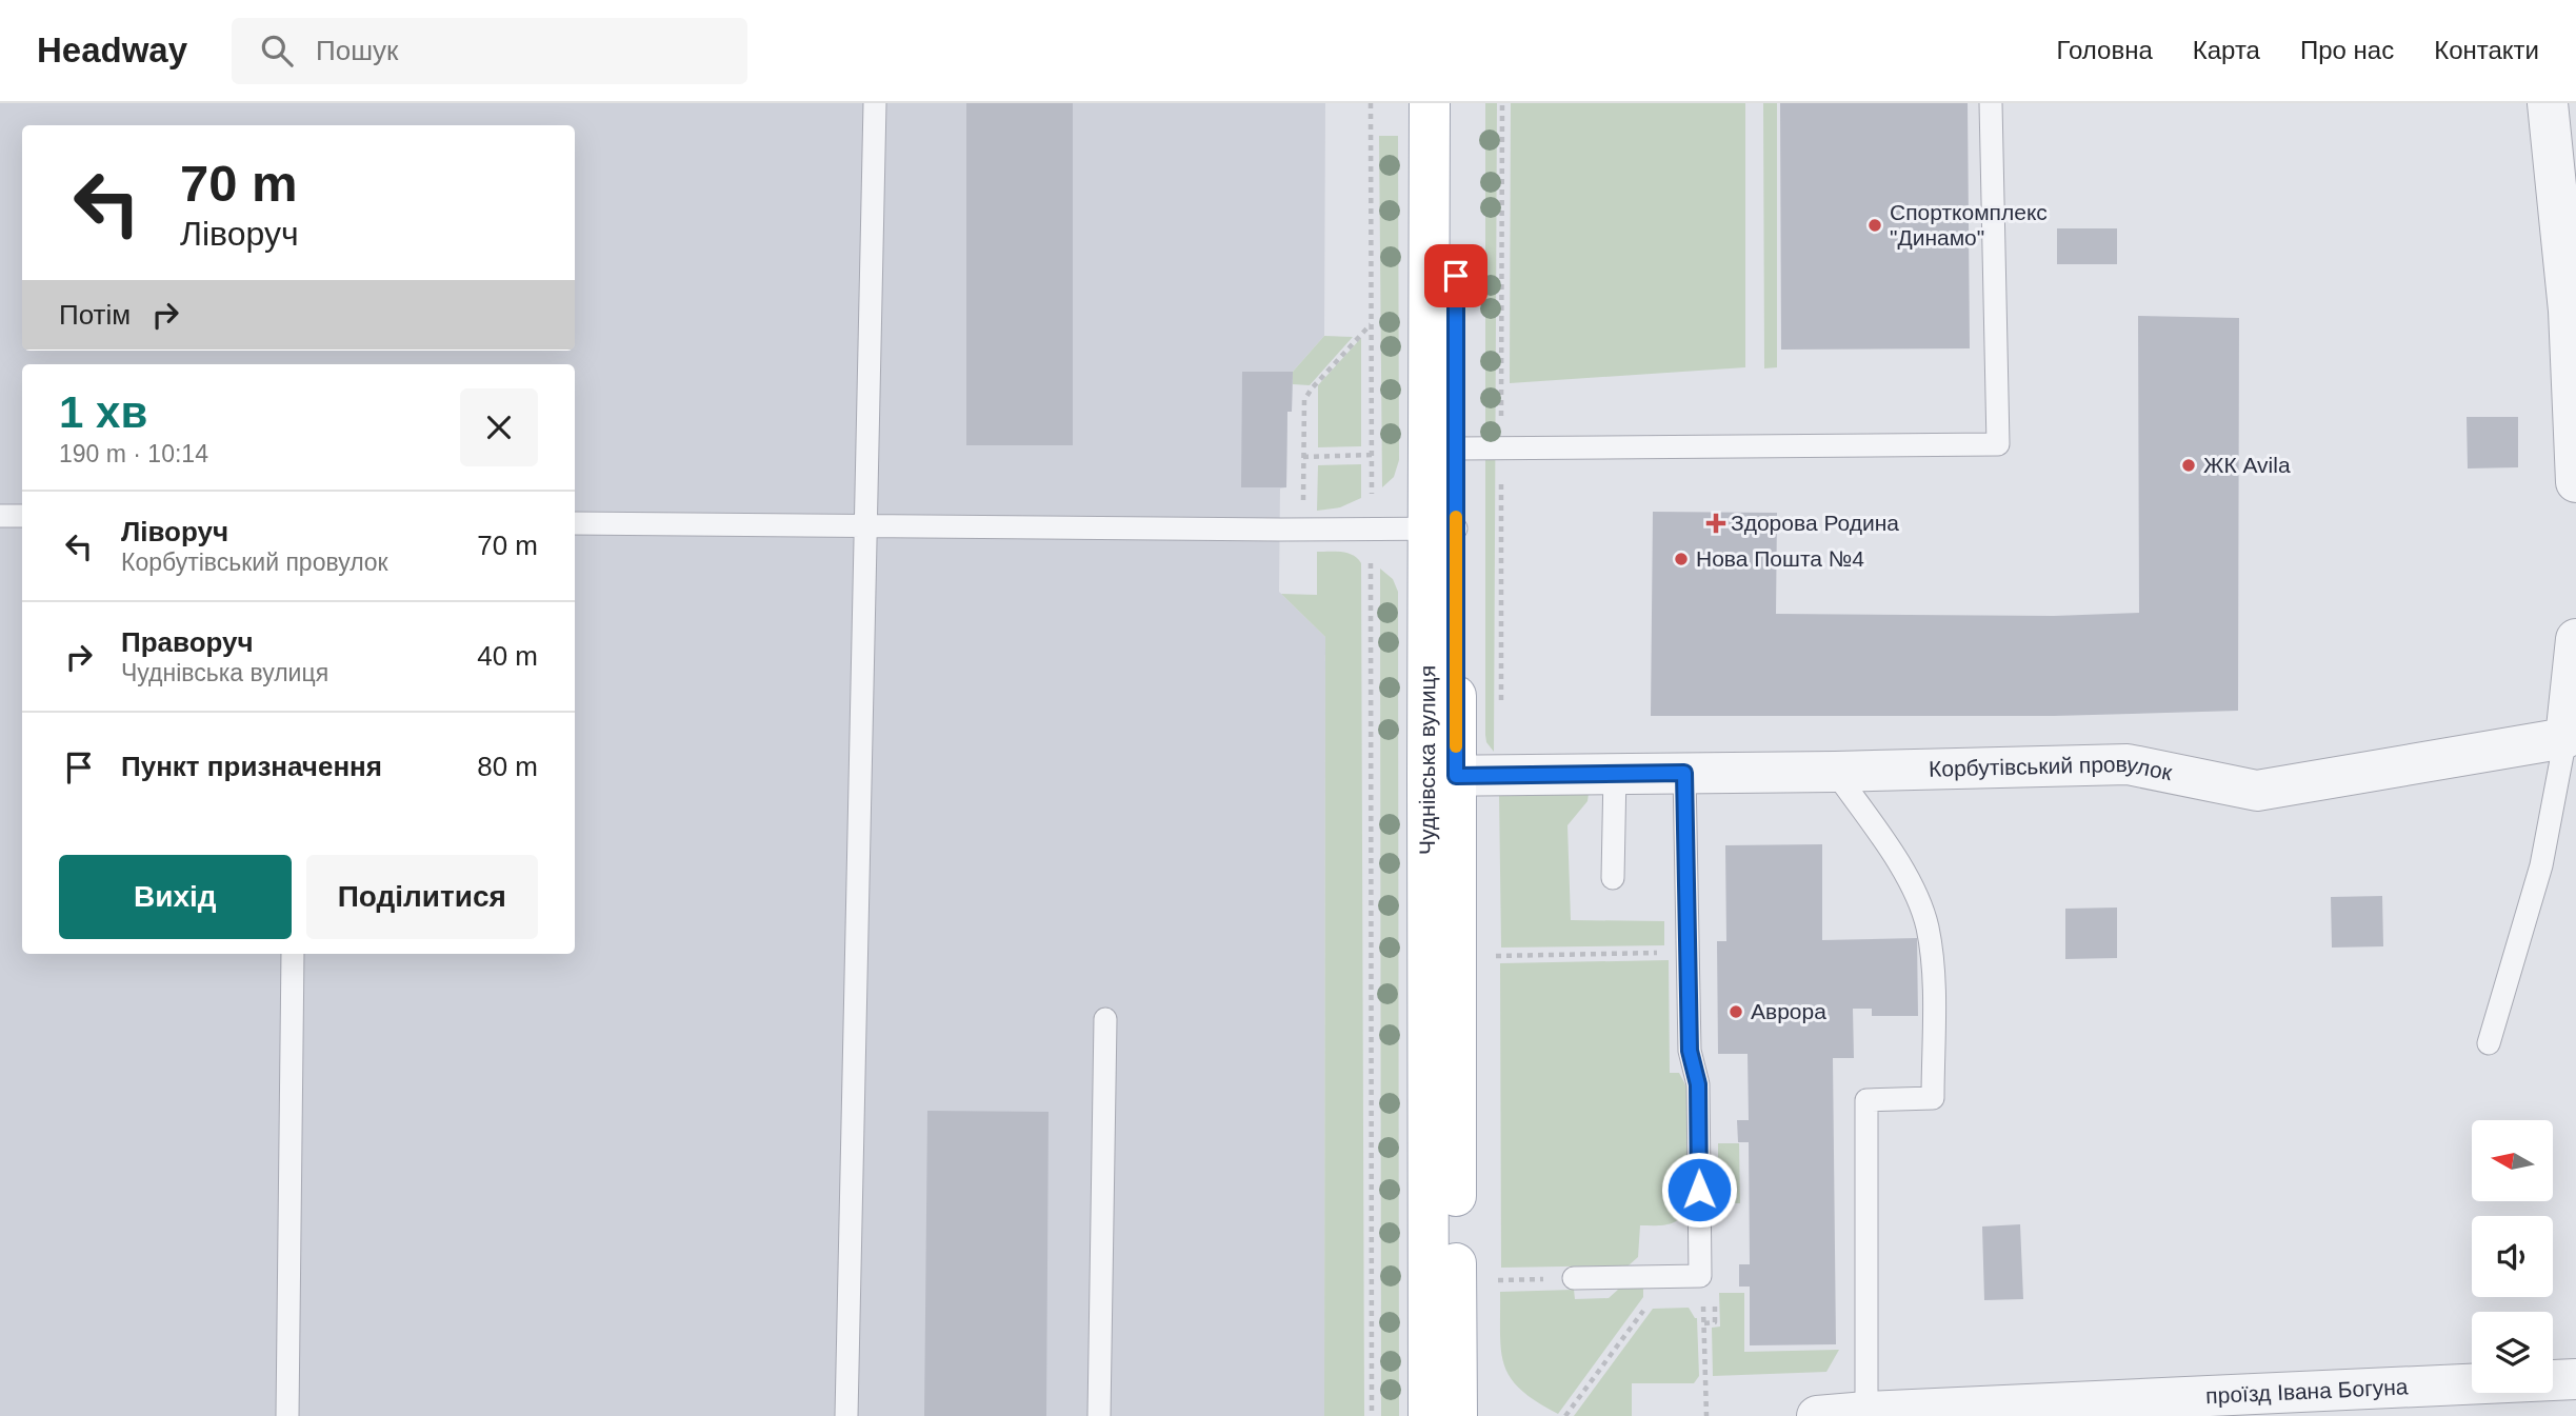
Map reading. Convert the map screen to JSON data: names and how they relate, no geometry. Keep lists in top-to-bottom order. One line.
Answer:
{"streets":{"main road":["Чуднівська вулиця"],"street":["Корбутівський провулок","проїзд Івана Богуна"]},"crossings":[["Чуднівська вулиця","Корбутівський провулок"]],"places":{"other":["Спорткомплекс \"Динамо\"","ЖК Avila","Нова Пошта №4","Аврора"],"health":["Здорова Родина"]},"north":"left","page":{"header":"Headway","search":"Пошук","nav":["Головна","Карта","Про нас","Контакти"],"turn":["70 m","Ліворуч"],"then":"Потім","heading":["1 хв","190 m · 10:14"],"list":[{"name":"Ліворуч","note":"Корбутівський провулок","value":"70 m"},{"name":"Праворуч","note":"Чуднівська вулиця","value":"40 m"},{"name":"Пункт призначення","value":"80 m"}],"buttons":["Вихід","Поділитися"]}}
